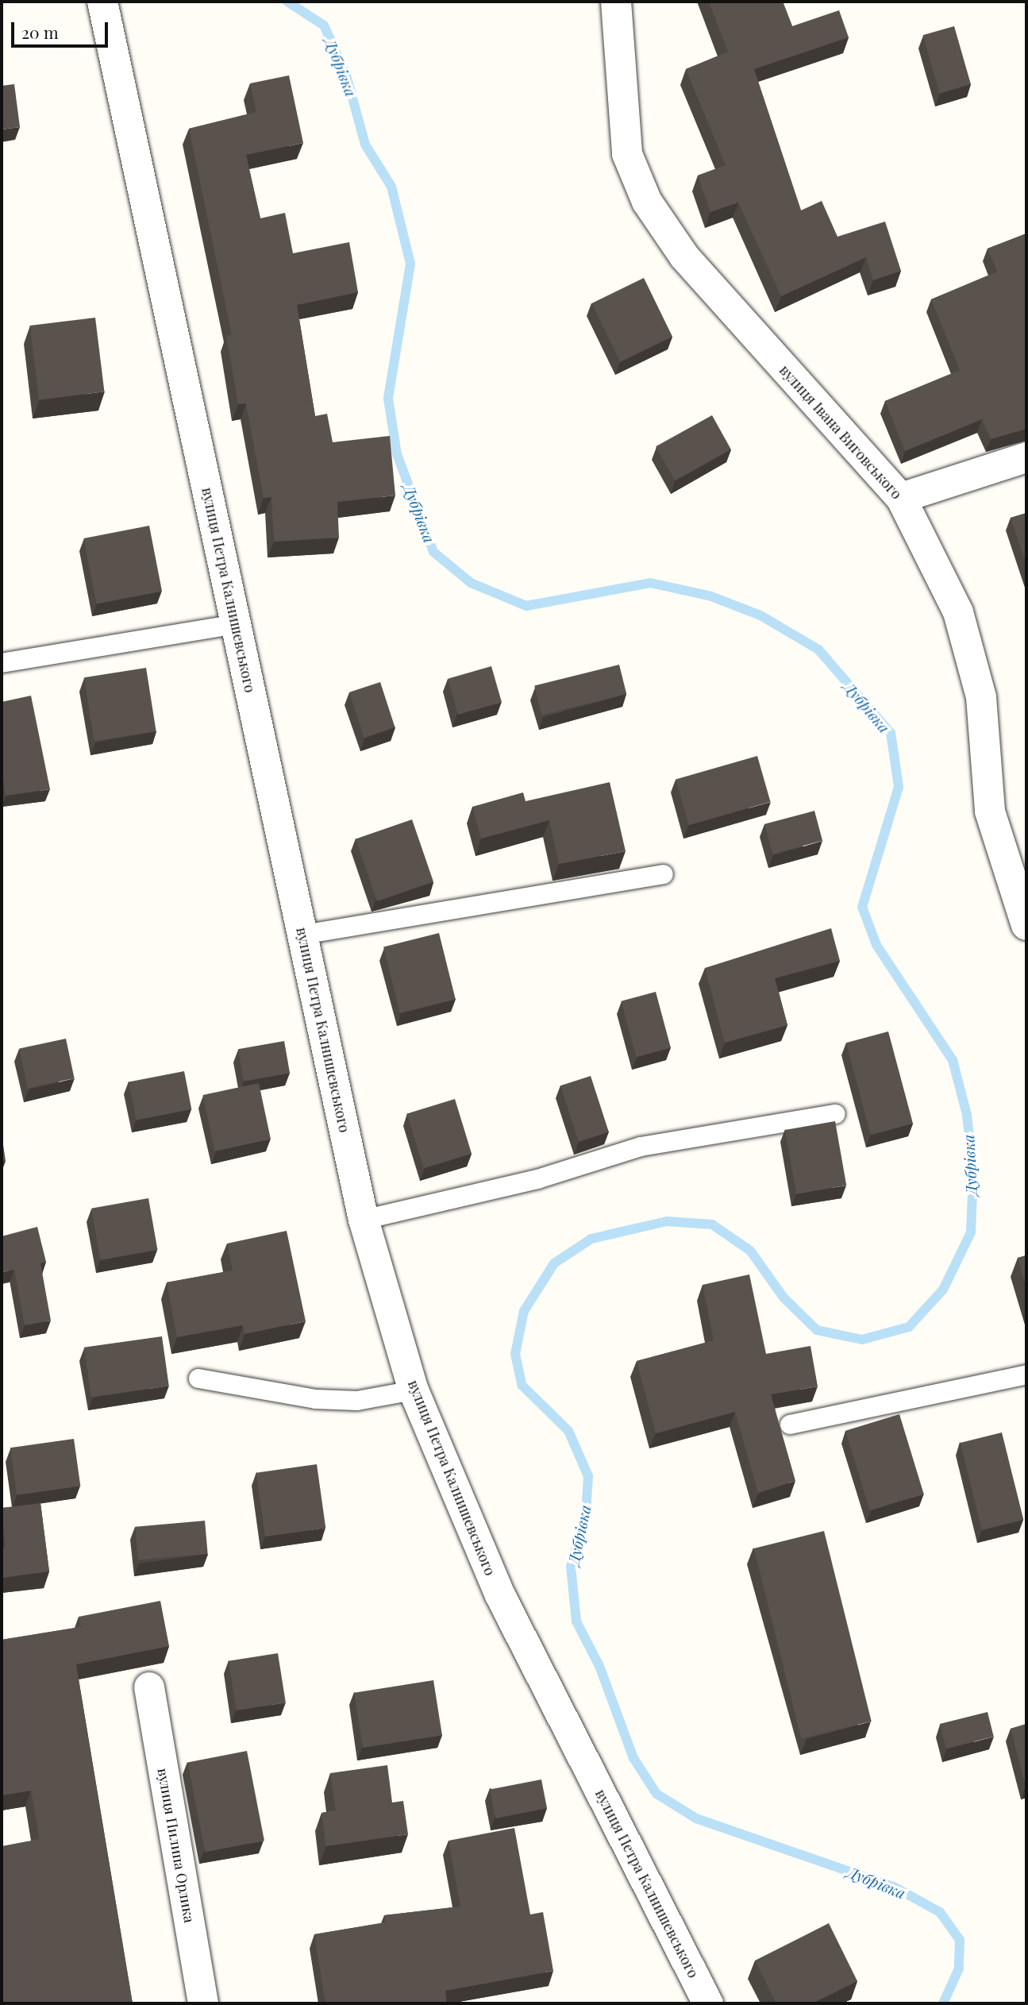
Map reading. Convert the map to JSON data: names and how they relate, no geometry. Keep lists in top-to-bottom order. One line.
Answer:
{"streets":{"street":["вулиця Івана Виговського","вулиця Петра Калнишевського","вулиця Пилипа Орлика"]},"water":["Дубрівка"],"scale_bar":"20 m"}
